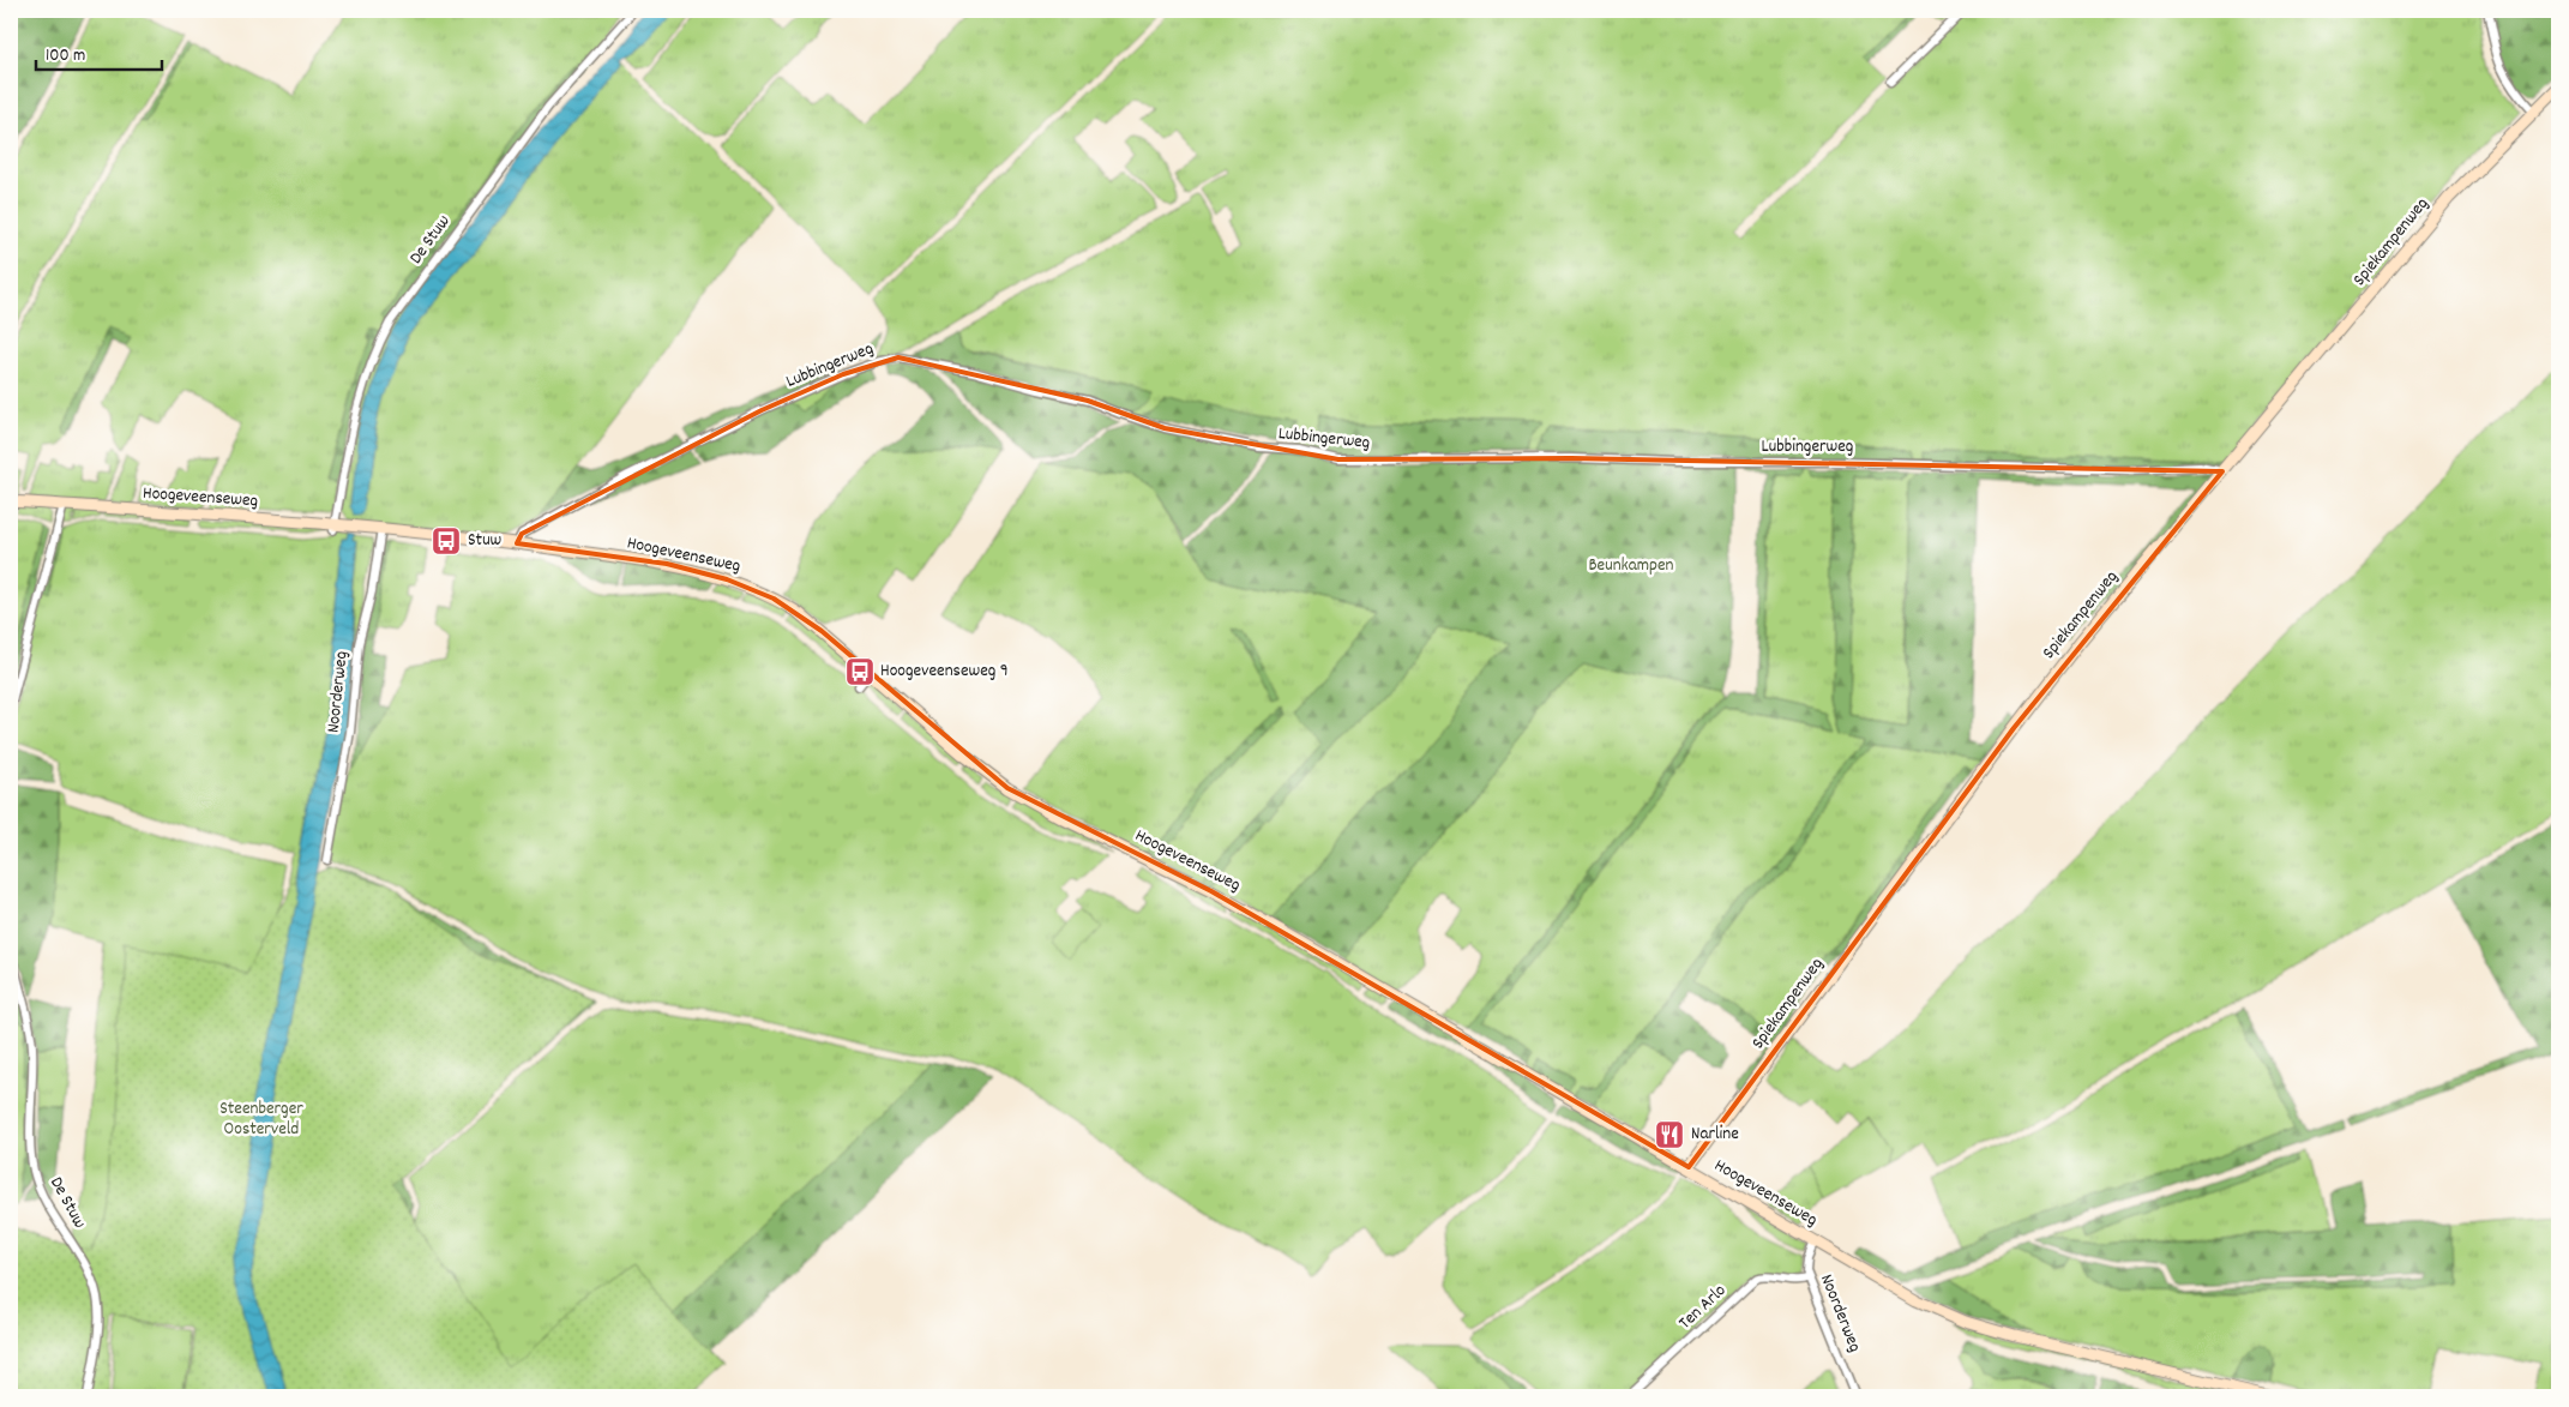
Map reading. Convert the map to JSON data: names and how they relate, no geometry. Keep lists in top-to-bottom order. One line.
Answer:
{"streets":{"main road":["Spiekampenweg","Hoogeveenseweg"],"street":["De Stuw","Lubbingerweg","Noorderweg","Ten Arlo"]},"crossings":[["De Stuw","Hoogeveenseweg"],["Spiekampenweg","Lubbingerweg"],["Spiekampenweg","Hoogeveenseweg"],["Lubbingerweg","Hoogeveenseweg"],["Hoogeveenseweg","Noorderweg"],["Noorderweg","Ten Arlo"]],"parks":["Beunkampen","Steenberger Oosterveld"],"places":{"bus stop":["Stuw","Hoogeveenseweg 9"],"restaurant":["Narline"]},"scale_bar":"100 m"}
